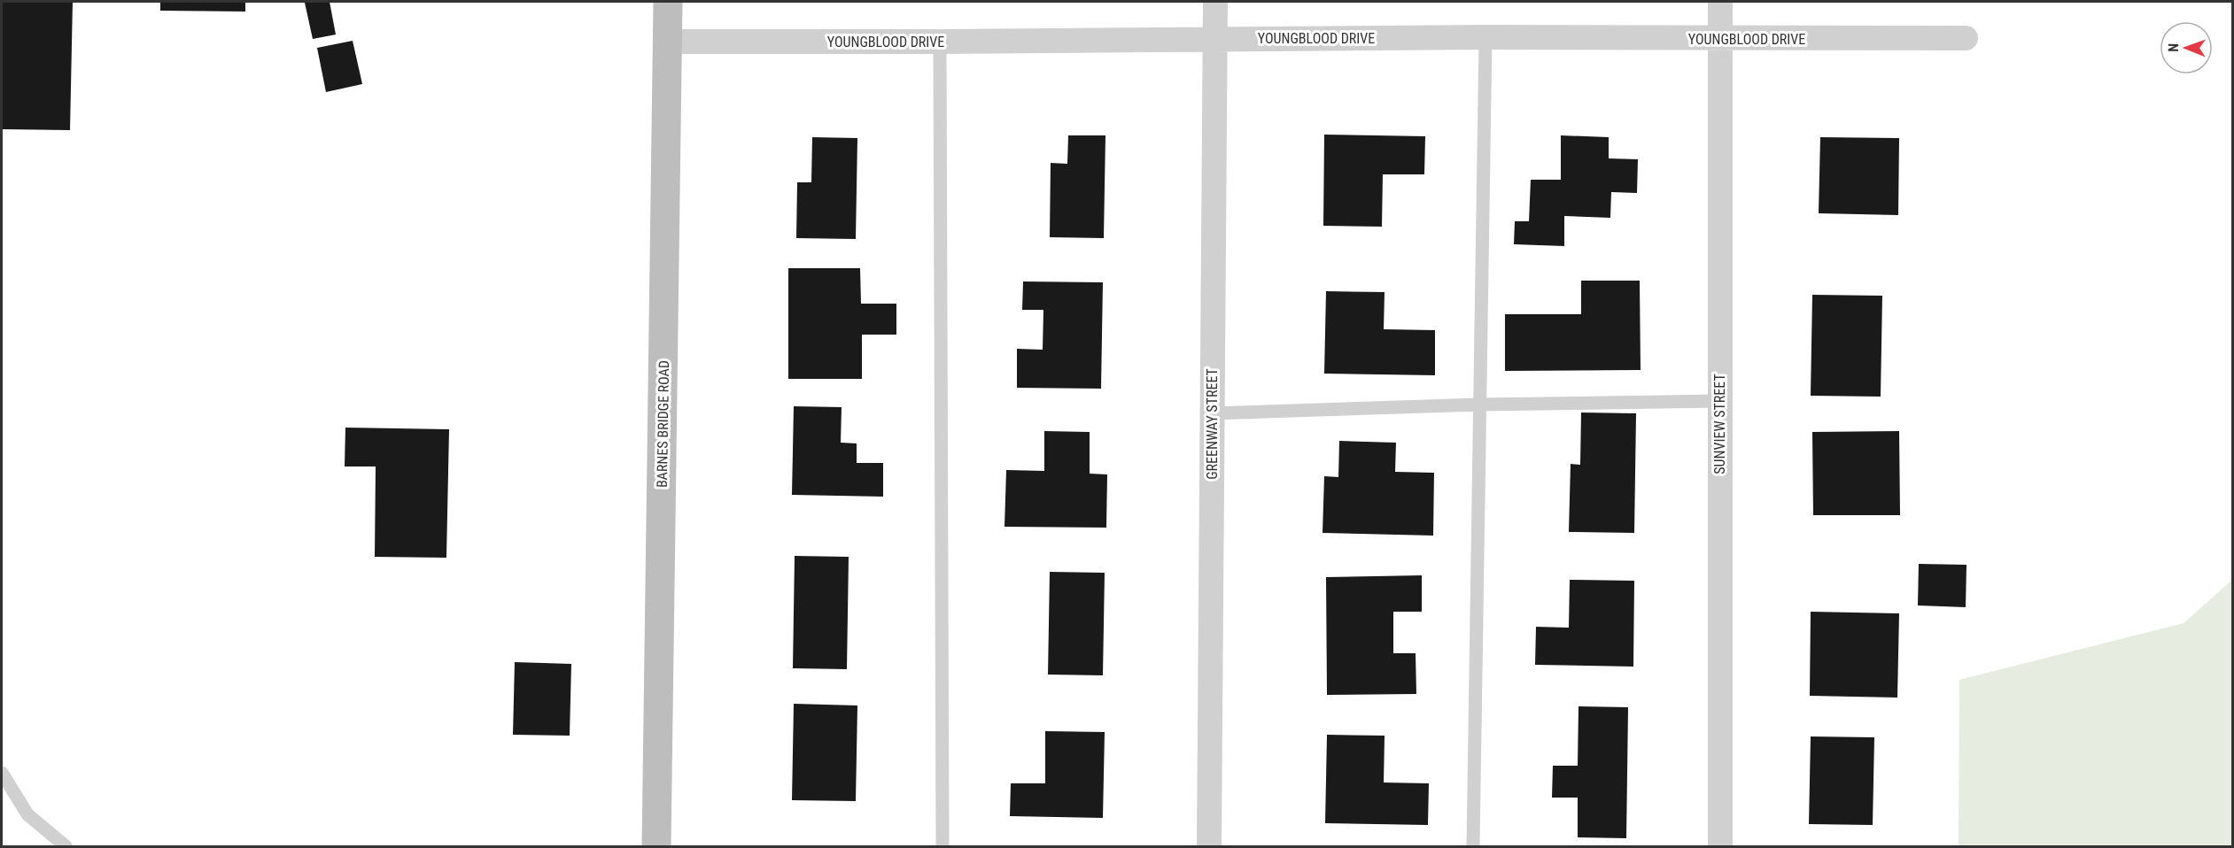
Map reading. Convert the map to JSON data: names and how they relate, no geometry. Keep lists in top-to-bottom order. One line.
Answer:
{"streets":{"street":["YOUNGBLOOD DRIVE","BARNES BRIDGE ROAD","GREENWAY STREET","SUNVIEW STREET"]},"crossings":[["YOUNGBLOOD DRIVE","BARNES BRIDGE ROAD"],["YOUNGBLOOD DRIVE","GREENWAY STREET"],["YOUNGBLOOD DRIVE","SUNVIEW STREET"]],"north":"left"}
